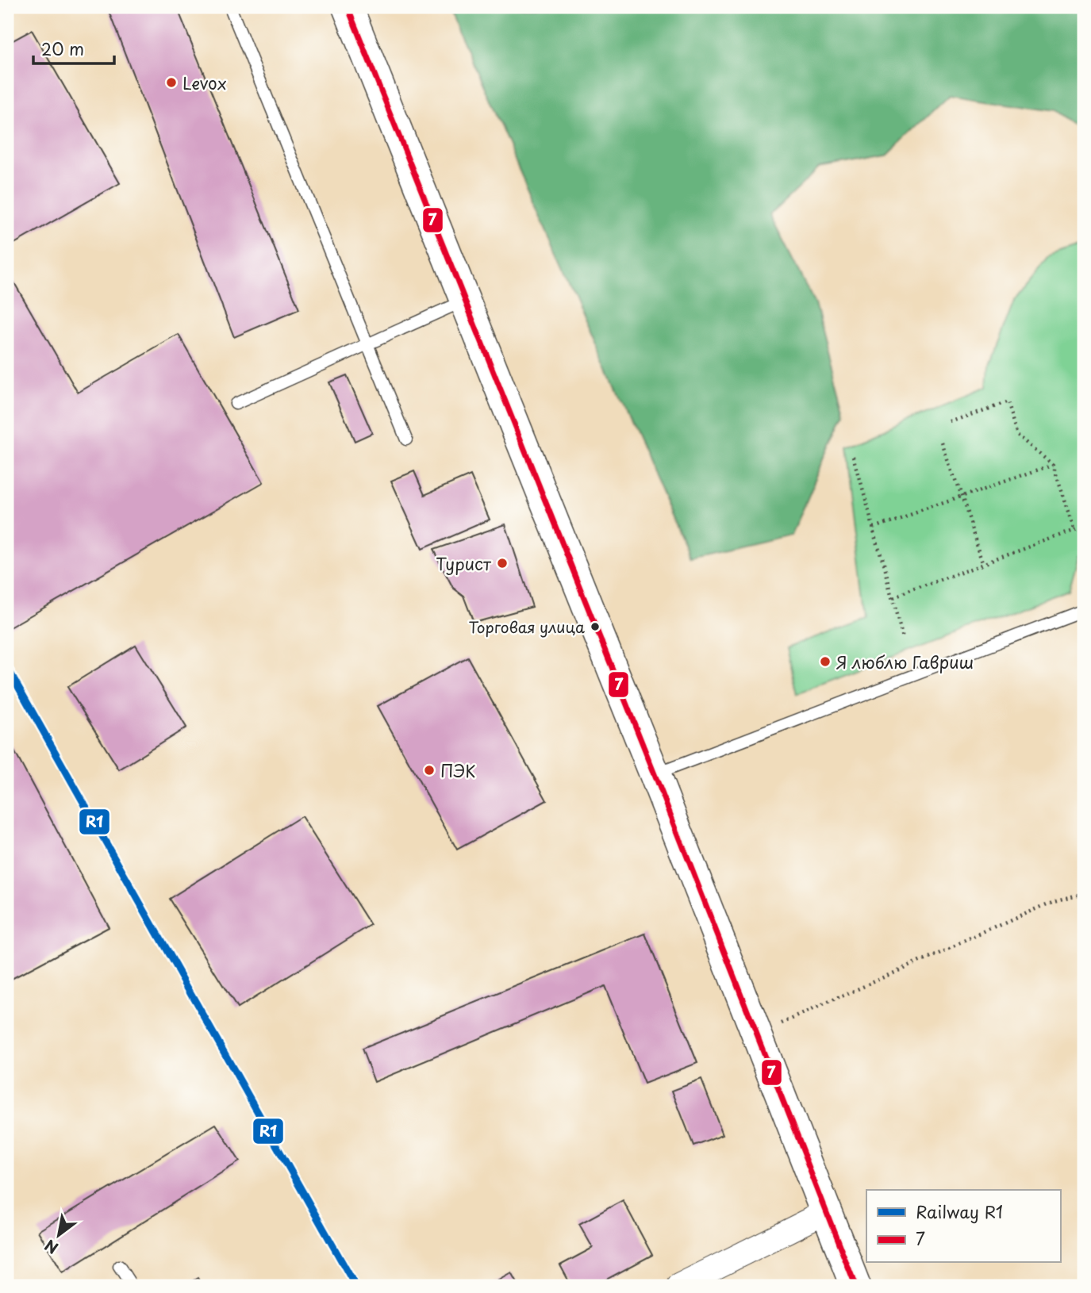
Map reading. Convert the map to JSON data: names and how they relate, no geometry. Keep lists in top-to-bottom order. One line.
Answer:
{"places":["Levox","Турист","Торговая улица","Я люблю Гавриш","ПЭК"],"lines":["transit line 7","rail line R1"],"legend":["Railway R1","7"],"scale_bar":"20 m","north":"bottom left"}
